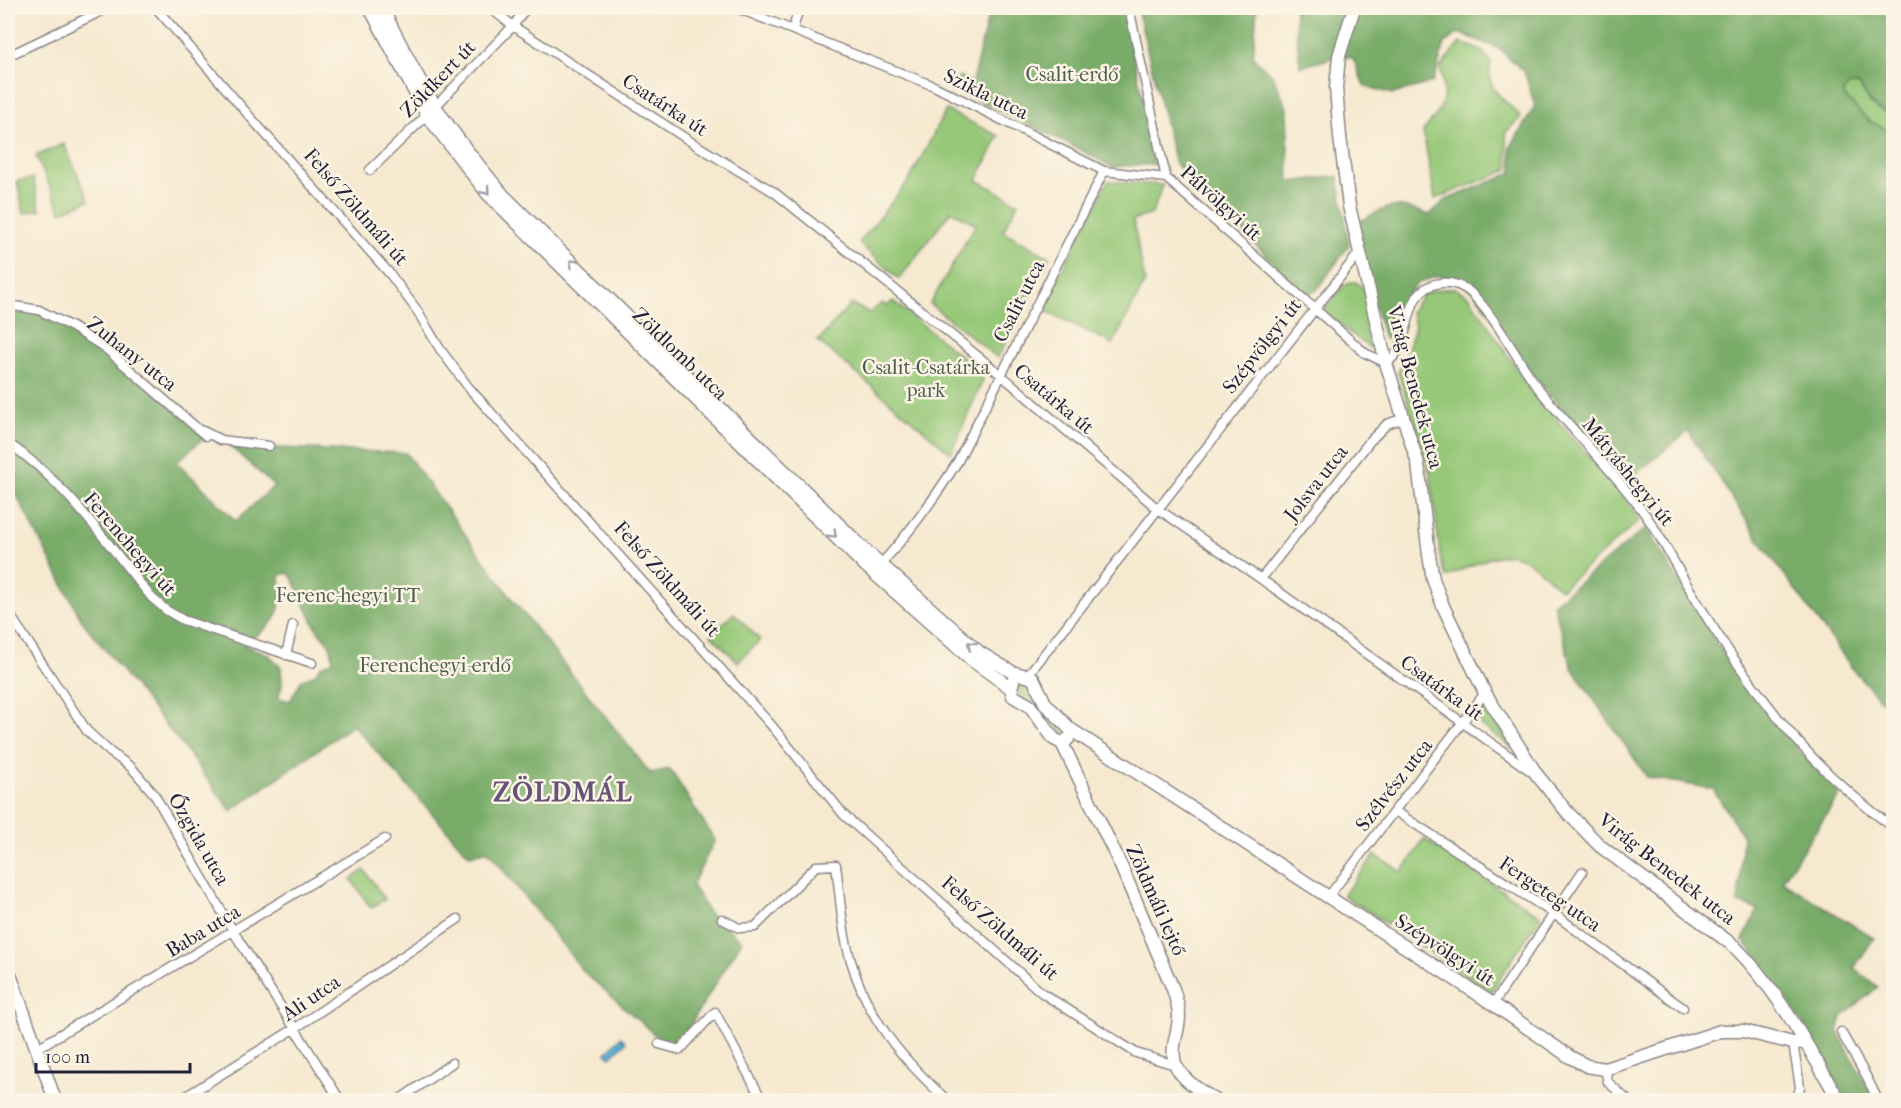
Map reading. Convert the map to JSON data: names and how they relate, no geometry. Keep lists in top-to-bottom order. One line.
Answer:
{"streets":{"street":["Zöldkert út","Szikla utca","Csatárka út","Pálvölgyi út","Felső Zöldmáli út","Csalit utca","Szépvölgyi út","Zuhany utca","Zöldlomb utca","Virág Benedek utca","Mátyáshegyi út","Jolsva utca","Ferenchegyi út","Szélvész utca","Őzgida utca","Fergeteg utca","Zöldmáli lejtő","Baba utca","Ali utca"]},"crossings":[["Zöldkert út","Csatárka út"],["Zöldkert út","Zöldlomb utca"],["Szikla utca","Pálvölgyi út"],["Szikla utca","Csalit utca"],["Csatárka út","Csalit utca"],["Csatárka út","Szépvölgyi út"],["Csatárka út","Virág Benedek utca"],["Csatárka út","Jolsva utca"],["Csatárka út","Szélvész utca"],["Pálvölgyi út","Szépvölgyi út"],["Pálvölgyi út","Virág Benedek utca"],["Pálvölgyi út","Mátyáshegyi út"],["Felső Zöldmáli út","Zöldmáli lejtő"],["Csalit utca","Zöldlomb utca"],["Szépvölgyi út","Zöldlomb utca"],["Szépvölgyi út","Virág Benedek utca"],["Szépvölgyi út","Szélvész utca"],["Szépvölgyi út","Zöldmáli lejtő"],["Virág Benedek utca","Mátyáshegyi út"],["Virág Benedek utca","Jolsva utca"],["Virág Benedek utca","Szélvész utca"],["Szélvész utca","Fergeteg utca"],["Őzgida utca","Baba utca"],["Őzgida utca","Ali utca"]],"districts":["ZÖLDMÁL"],"parks":["Csalit-erdő","Csalit-Csatárka park","Ferenc-hegyi TT","Ferenchegyi-erdő"],"scale_bar":"100 m"}
